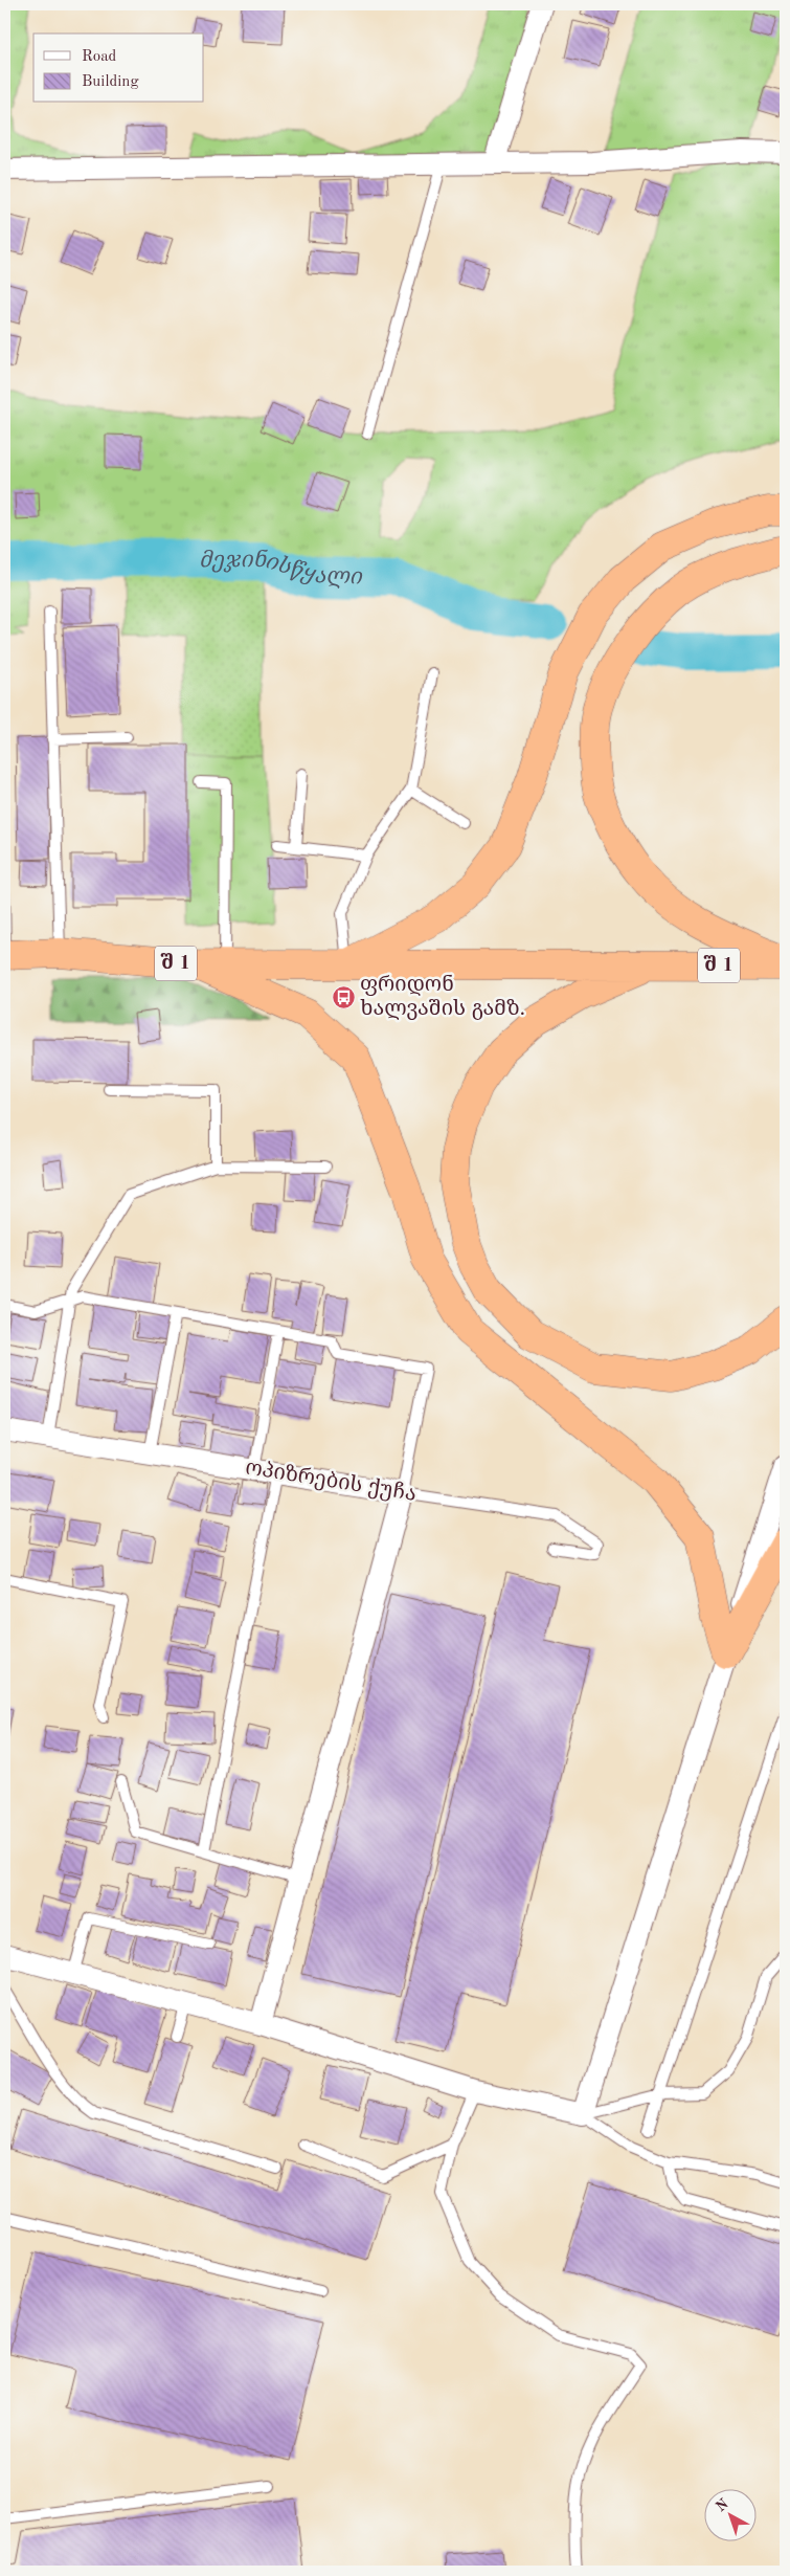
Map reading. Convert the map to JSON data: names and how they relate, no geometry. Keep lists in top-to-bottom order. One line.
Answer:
{"streets":{"highway":["შ 1"],"street":["ოპიზრების ქუჩა"]},"water":["მეჯინისწყალი"],"places":{"bus stop":["ფრიდონ ხალვაშის გამზ."]},"legend":["Road","Building"],"north":"top left"}
